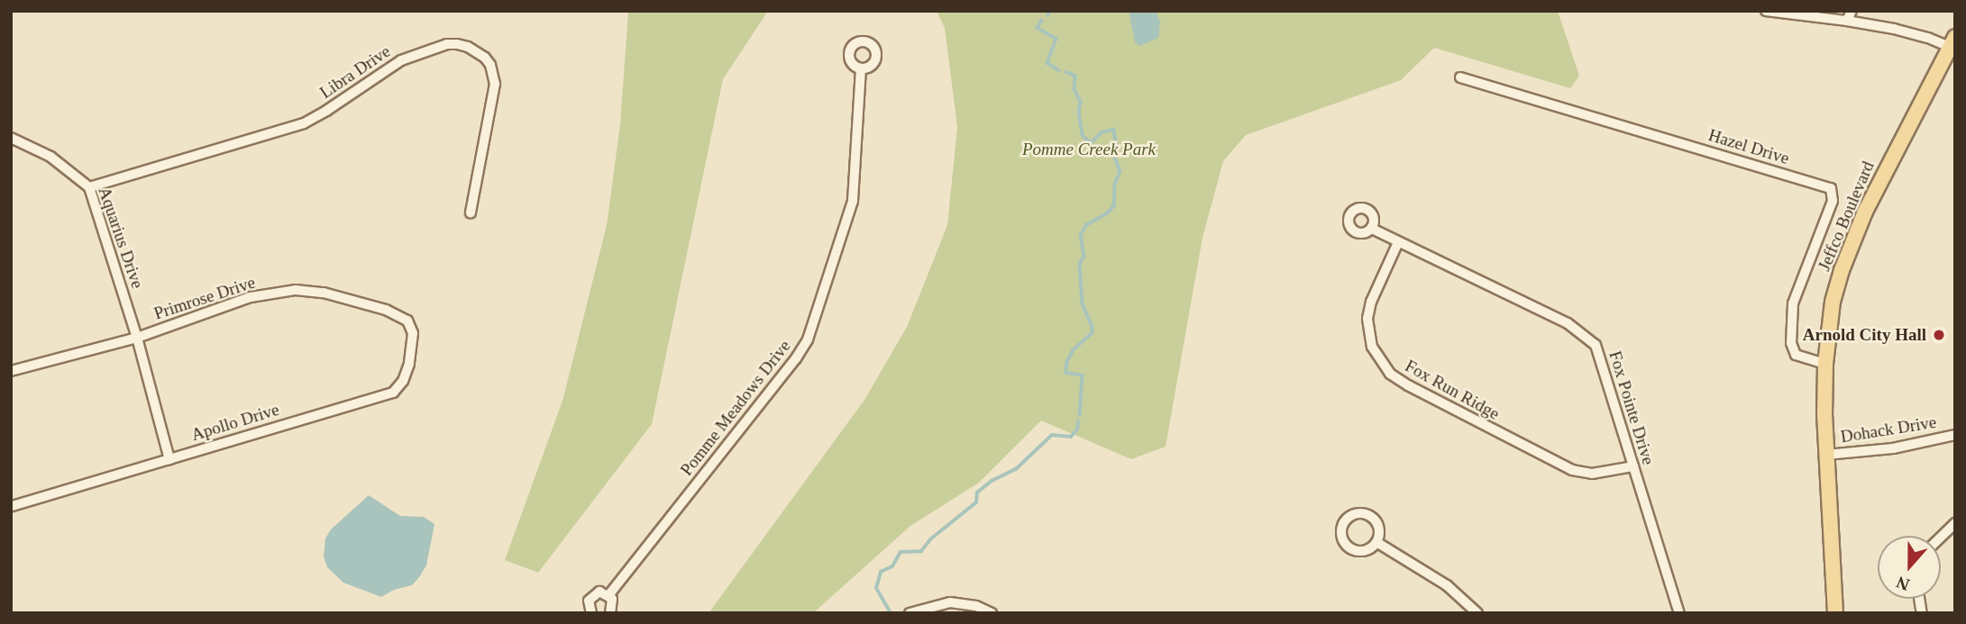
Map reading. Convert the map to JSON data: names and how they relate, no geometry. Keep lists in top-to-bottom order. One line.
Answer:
{"streets":{"main road":["Jeffco Boulevard"],"street":["Libra Drive","Hazel Drive","Aquarius Drive","Primrose Drive","Fox Run Ridge","Pomme Meadows Drive","Fox Pointe Drive","Apollo Drive","Dohack Drive"]},"crossings":[["Libra Drive","Aquarius Drive"],["Hazel Drive","Jeffco Boulevard"],["Jeffco Boulevard","Dohack Drive"],["Aquarius Drive","Primrose Drive"],["Aquarius Drive","Apollo Drive"],["Primrose Drive","Apollo Drive"],["Fox Run Ridge","Fox Pointe Drive"]],"parks":["Pomme Creek Park"],"places":["Arnold City Hall"],"north":"bottom"}
